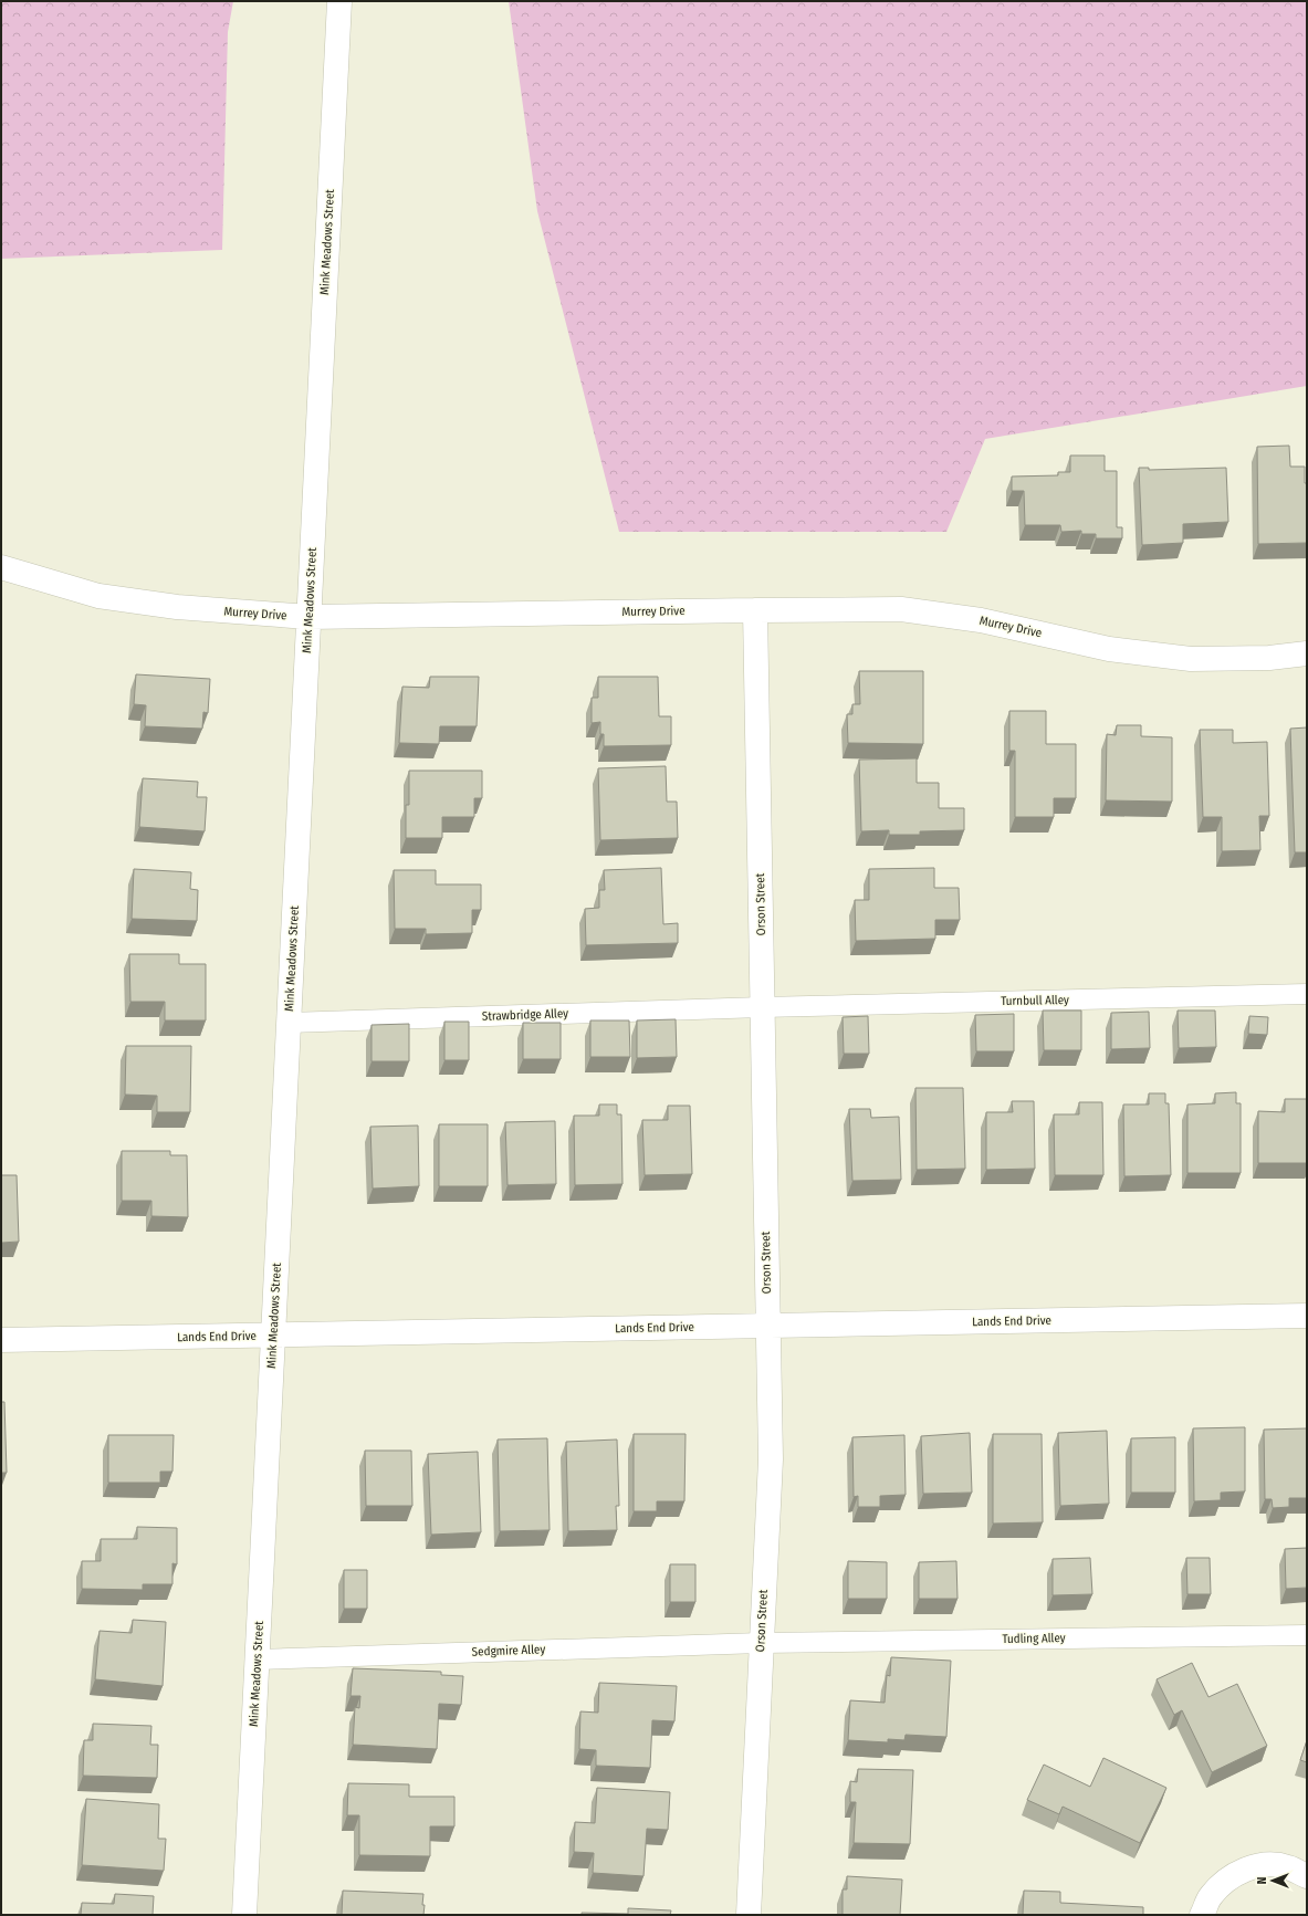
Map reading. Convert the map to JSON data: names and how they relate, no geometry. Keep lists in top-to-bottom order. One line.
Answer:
{"streets":{"street":["Mink Meadows Street","Murrey Drive","Orson Street","Lands End Drive"],"lane":["Turnbull Alley","Strawbridge Alley","Tudling Alley","Sedgmire Alley"]},"crossings":[["Mink Meadows Street","Murrey Drive"],["Mink Meadows Street","Strawbridge Alley"],["Mink Meadows Street","Lands End Drive"],["Mink Meadows Street","Sedgmire Alley"],["Murrey Drive","Orson Street"],["Orson Street","Turnbull Alley"],["Orson Street","Strawbridge Alley"],["Orson Street","Lands End Drive"],["Orson Street","Tudling Alley"],["Orson Street","Sedgmire Alley"],["Turnbull Alley","Strawbridge Alley"],["Tudling Alley","Sedgmire Alley"]],"north":"left"}
